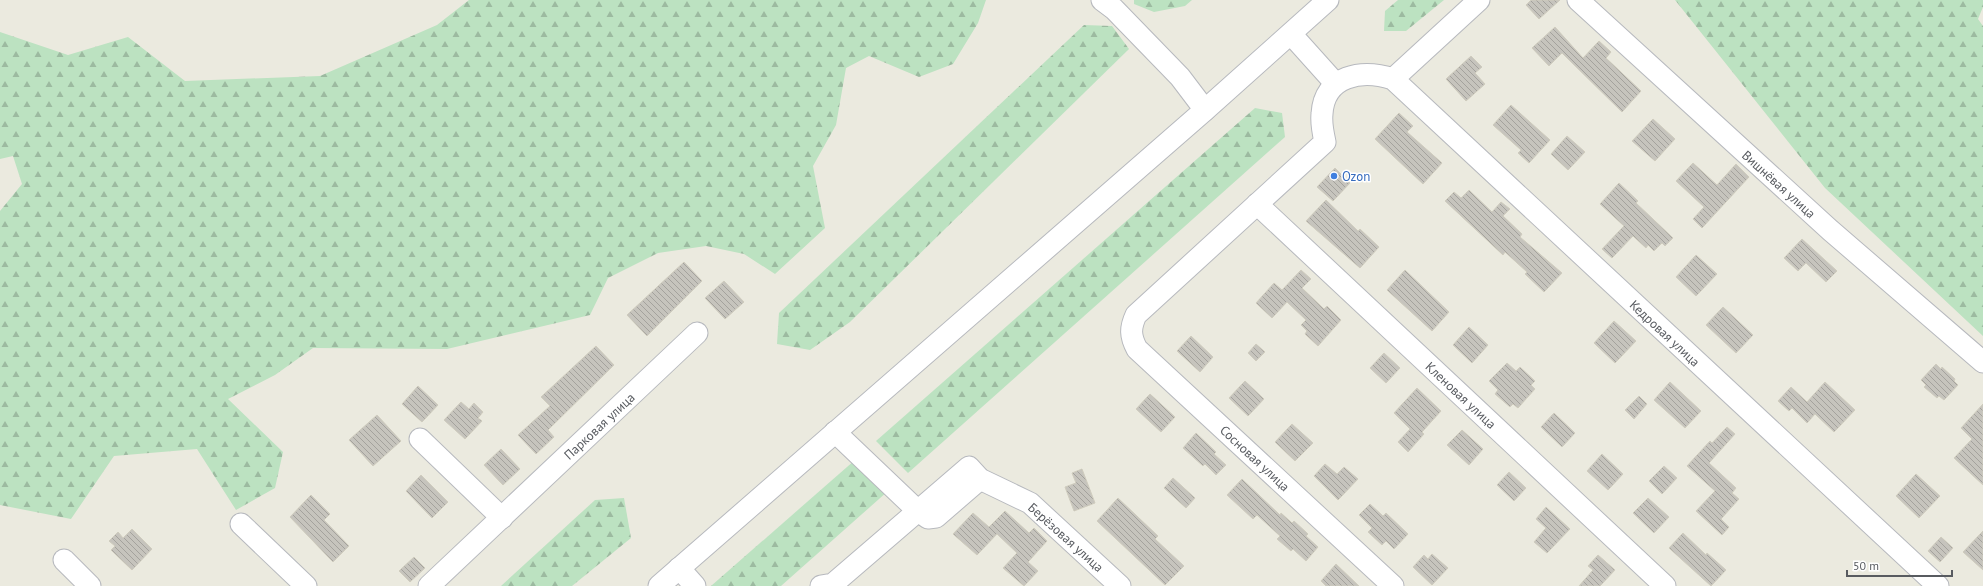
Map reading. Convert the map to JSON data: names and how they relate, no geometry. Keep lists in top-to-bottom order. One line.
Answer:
{"streets":{"street":["Вишнёвая улица","Кедровая улица","Кленовая улица","Парковая улица","Сосновая улица","Берёзовая улица"]},"crossings":[["Кленовая улица","Сосновая улица"]],"places":["Ozon"],"scale_bar":"50 m"}
